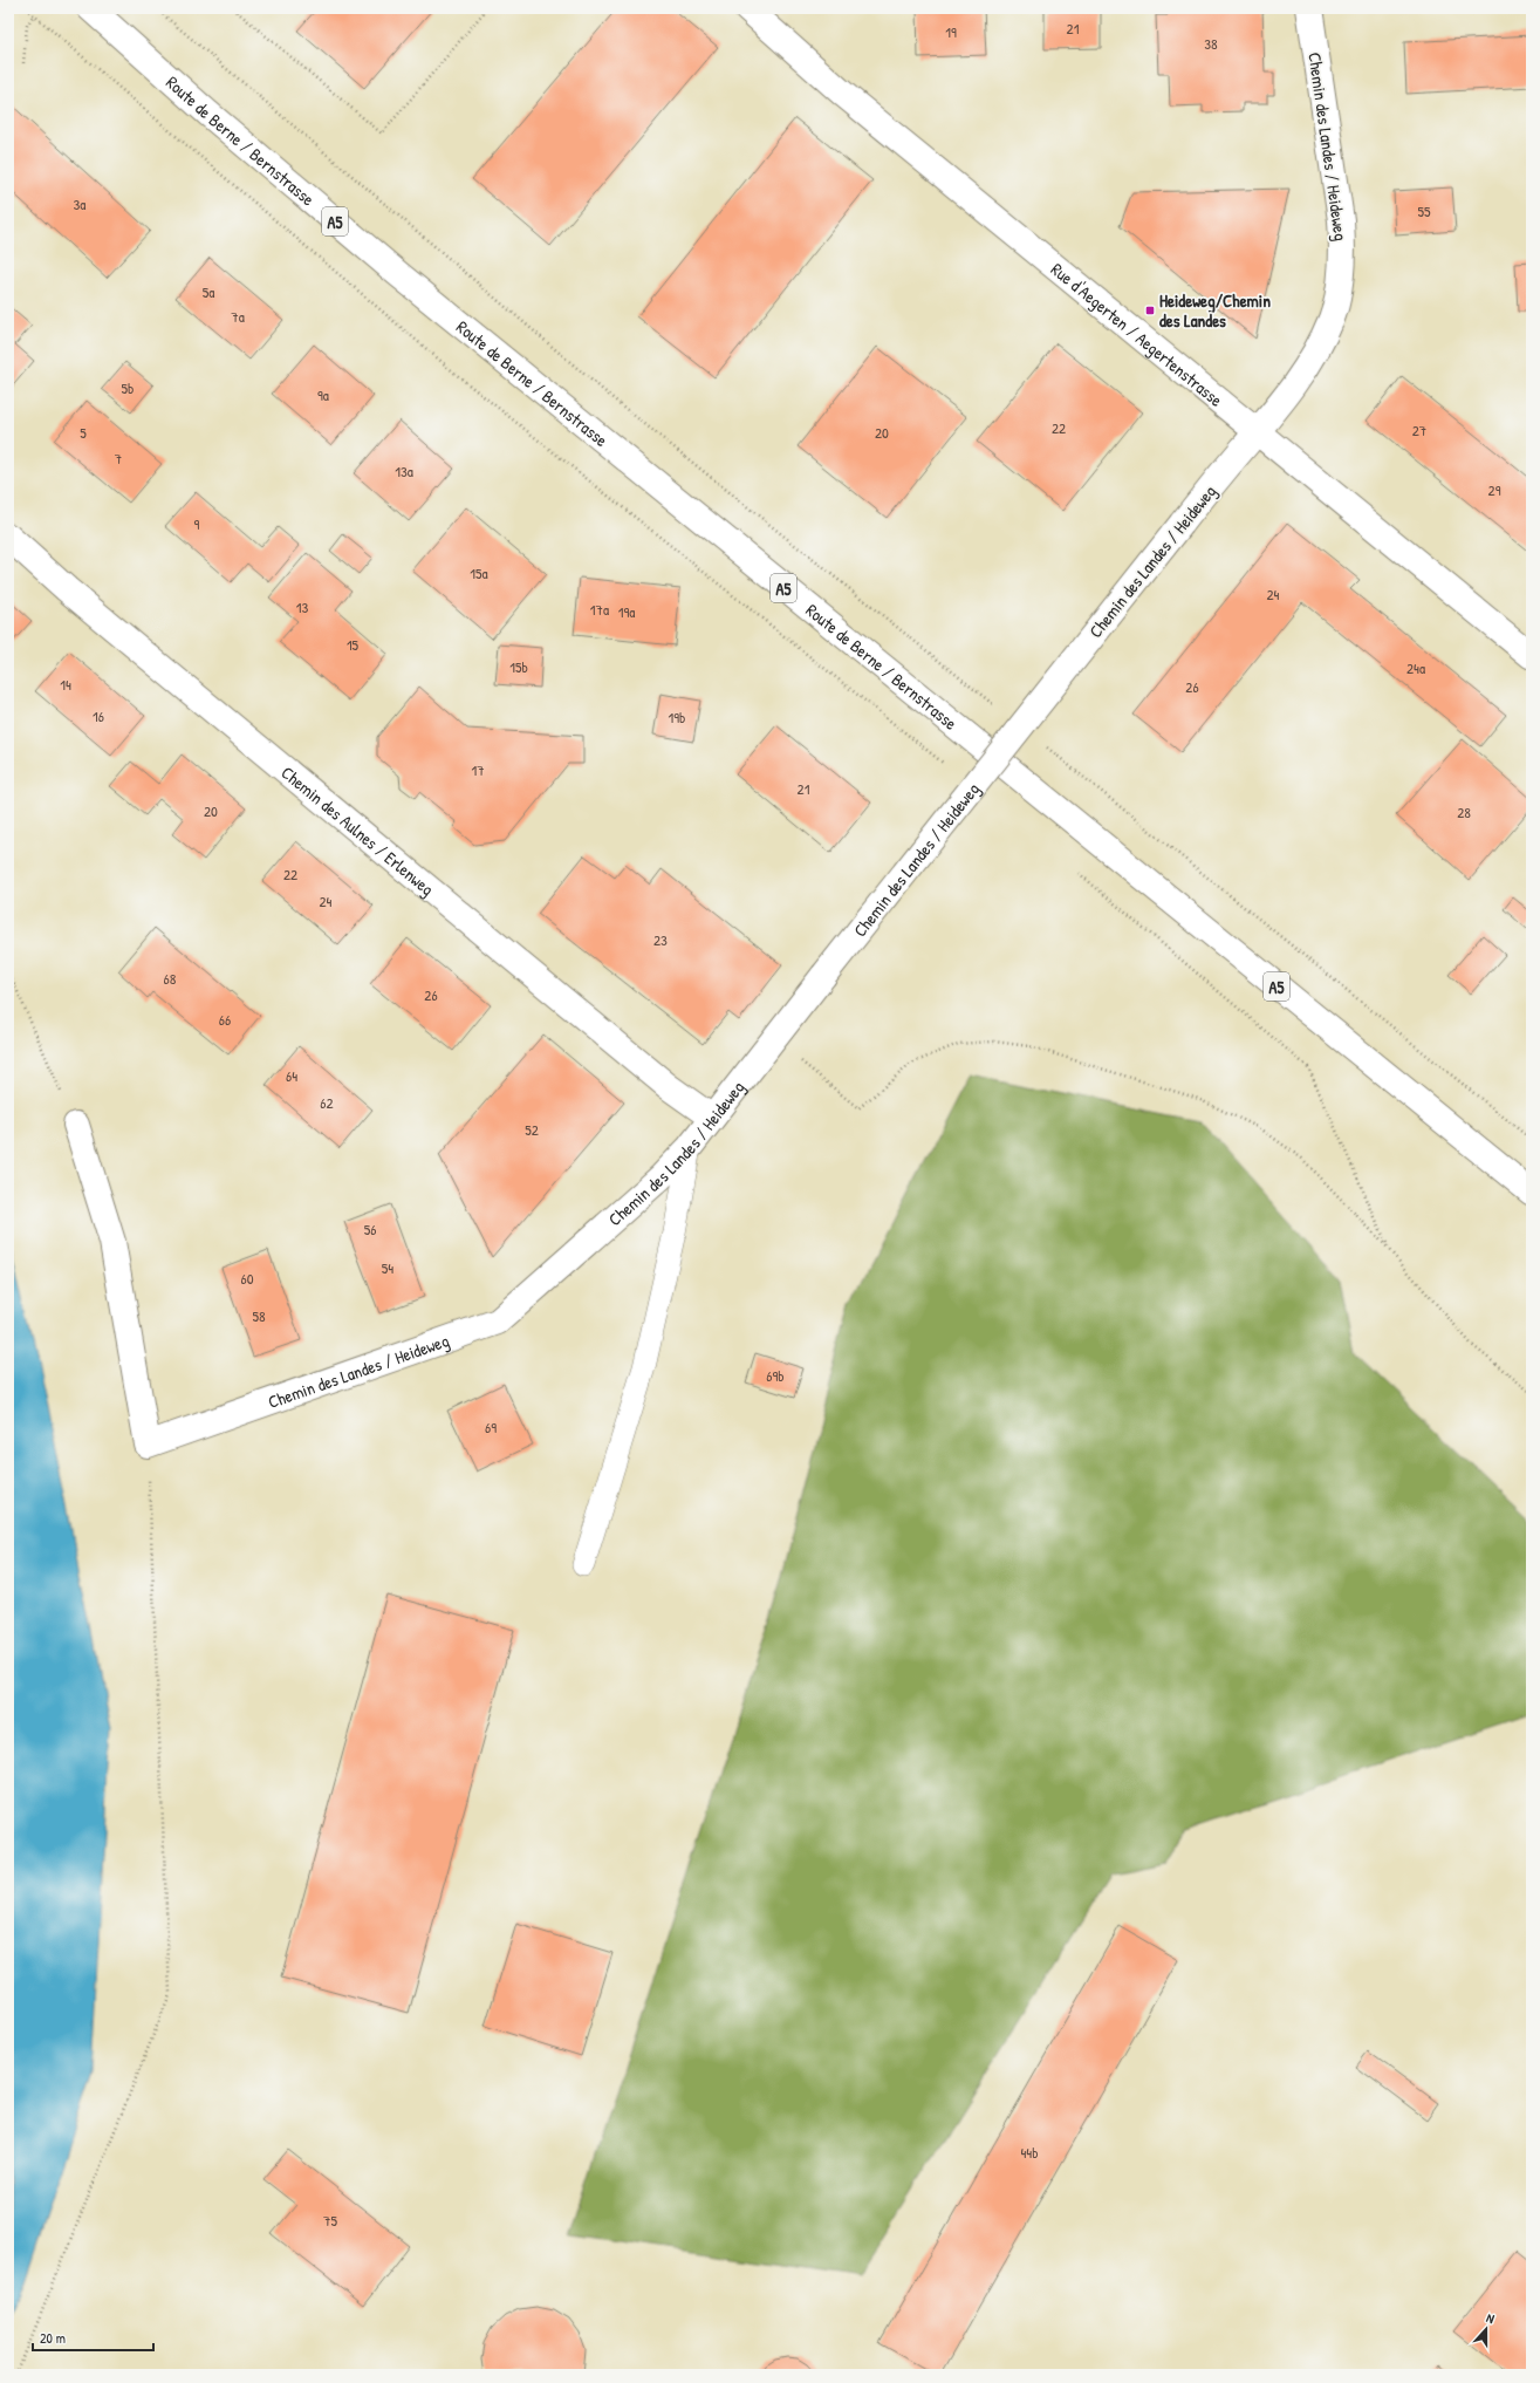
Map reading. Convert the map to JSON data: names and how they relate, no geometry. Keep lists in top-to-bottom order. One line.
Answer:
{"streets":{"main road":["Route de Berne / Bernstrasse","Chemin des Landes / Heideweg","A5","Rue d'Aegerten / Aegertenstrasse","Chemin des Aulnes / Erlenweg"]},"crossings":[["Chemin des Landes / Heideweg","Rue d'Aegerten / Aegertenstrasse"],["Chemin des Landes / Heideweg","Chemin des Aulnes / Erlenweg"]],"places":{"transit":["Heideweg/Chemin des Landes"]},"house_numbers":["21","19","38","3a","55","5a","7a","5b","9a","22","27","5","20","7","13a","29","9","15a","24","13","17a","19a","15","15b","24a","14","26","16","19b","17","21","20","28","22","24","23","68","26","66","64","62","52","56","54","60","58","69b","69","44b","75"],"scale_bar":"20 m","north":"top"}
